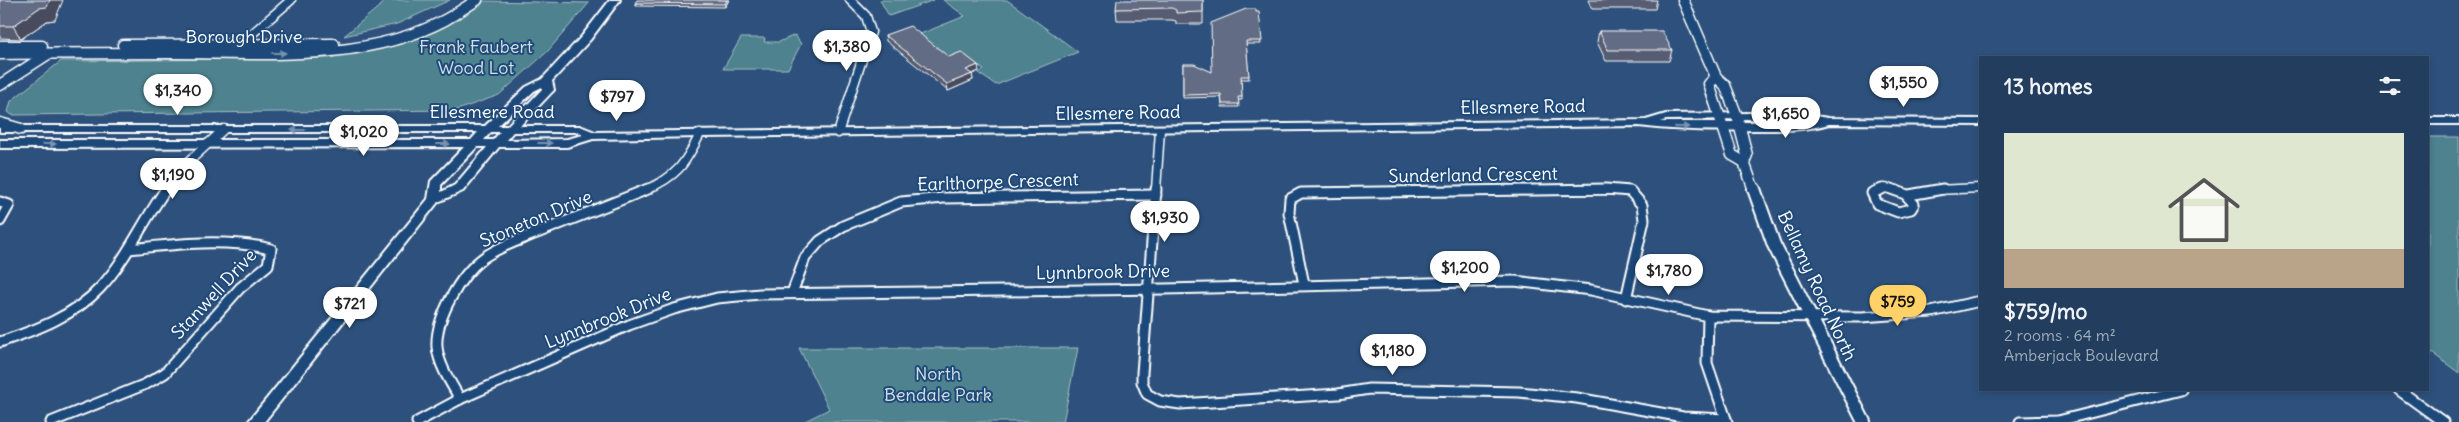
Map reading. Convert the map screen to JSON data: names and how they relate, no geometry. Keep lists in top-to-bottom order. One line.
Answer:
{"streets":{"main road":["Ellesmere Road"],"street":["Borough Drive","Sunderland Crescent","Earlthorpe Crescent","Stoneton Drive","Lynnbrook Drive","Bellamy Road North","Stanwell Drive"]},"crossings":[["Ellesmere Road","Stoneton Drive"],["Ellesmere Road","Bellamy Road North"],["Sunderland Crescent","Lynnbrook Drive"],["Earlthorpe Crescent","Lynnbrook Drive"],["Stoneton Drive","Lynnbrook Drive"],["Lynnbrook Drive","Bellamy Road North"]],"parks":["Frank Faubert Wood Lot","North Bendale Park"],"page":{"price":["$1,380","$1,550","$1,340","$797","$1,650","$1,020","$1,190","$1,930","$1,200","$1,780","$759","$721","$1,180"],"heading":"13 homes","list":[{"name":"$759/mo","note":"2 rooms · 64 m² · Amberjack Boulevard"}]}}
